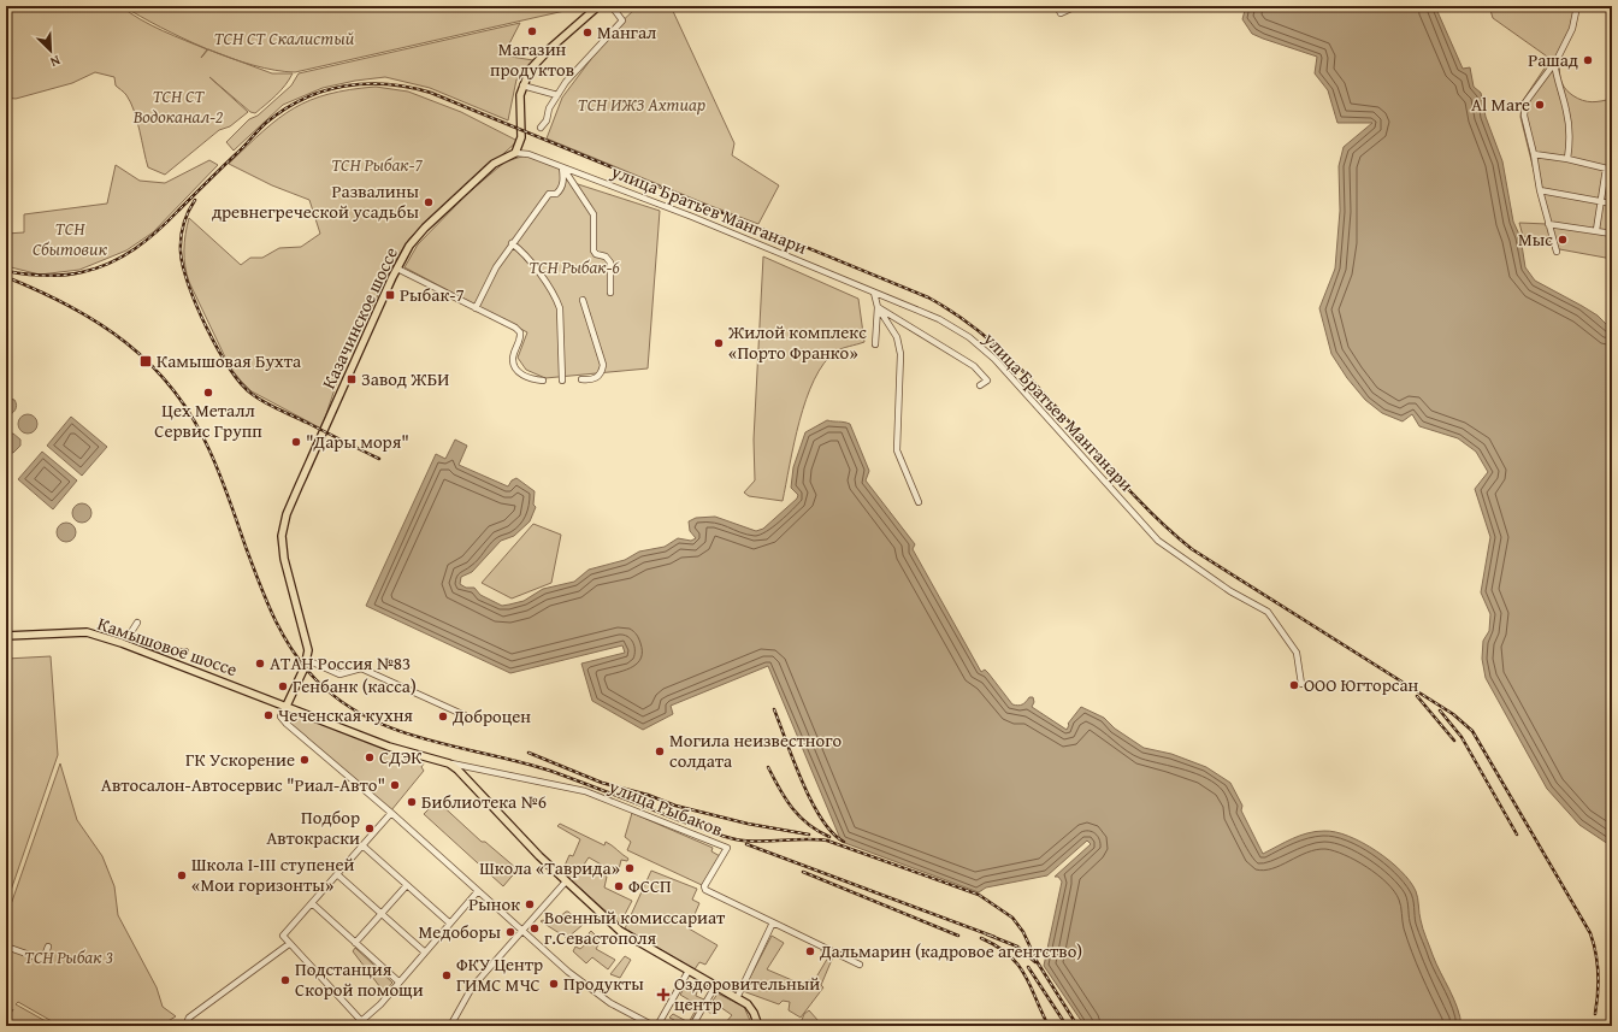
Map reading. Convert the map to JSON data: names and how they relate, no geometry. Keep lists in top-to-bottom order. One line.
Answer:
{"streets":{"main road":["Казачинское шоссе","Камышовое шоссе"],"street":["улица Братьев Манганари","улица Рыбаков"]},"crossings":[["улица Братьев Манганари","Казачинское шоссе"],["Казачинское шоссе","Камышовое шоссе"],["Камышовое шоссе","улица Рыбаков"]],"parks":["ТСН СТ Скалистый","ТСН СТ Водоканал-2","ТСН ИЖЗ Ахтиар","ТСН Рыбак-7","ТСН Сбытовик","ТСН Рыбак-6","ТСН Рыбак 3"],"places":{"other":["Магазин продуктов","Мангал","Рашад","Al Mare","Развалины древнегреческой усадьбы","Мыс","Жилой комплекс «Порто Франко»","Цех Металл Сервис Групп","\"Дары моря\"","АТАН Россия №83","ООО Югторсан","Генбанк (касса)","Чеченская кухня","Доброцен","Могила неизвестного солдата","СДЭК","ГК Ускорение","Автосалон-Автосервис \"Риал-Авто\"","Библиотека №6","Подбор Автокраски","Школа «Таврида»","Школа I-III ступеней «Мои горизонты»","ФССП","Рынок","Военный комиссариат г.Севастополя","Медоборы","Дальмарин (кадровое агентство)","ФКУ Центр ГИМС МЧС","Подстанция Скорой помощи","Продукты"],"transit":["Рыбак-7","Камышовая Бухта","Завод ЖБИ"],"health":["Оздоровительный центр"]},"north":"bottom right"}
